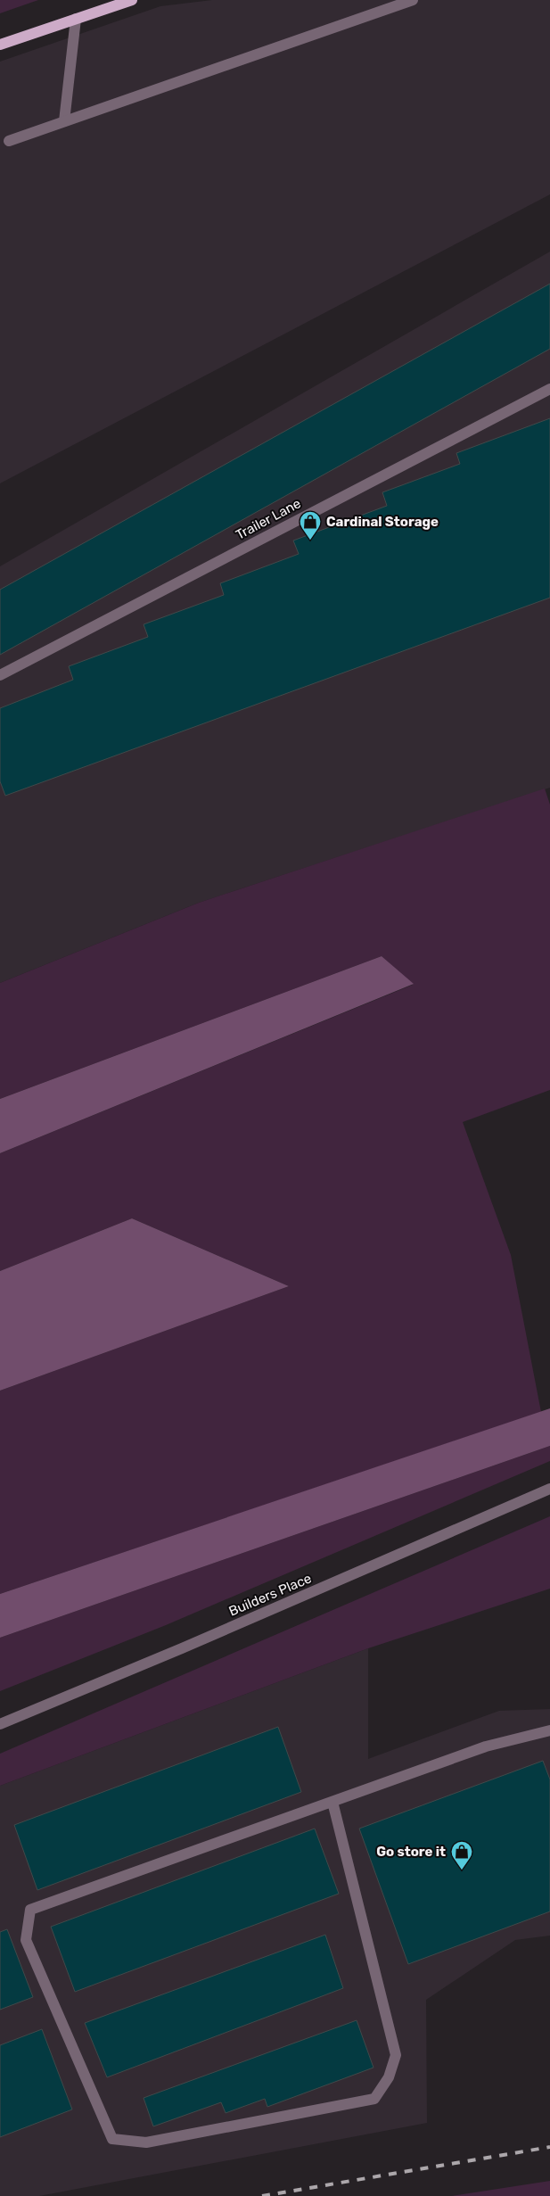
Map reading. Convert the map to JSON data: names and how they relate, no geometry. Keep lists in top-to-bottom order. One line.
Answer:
{"streets":{"street":["Trailer Lane","Builders Place"]},"places":{"shop":["Cardinal Storage","Go store it"]}}
